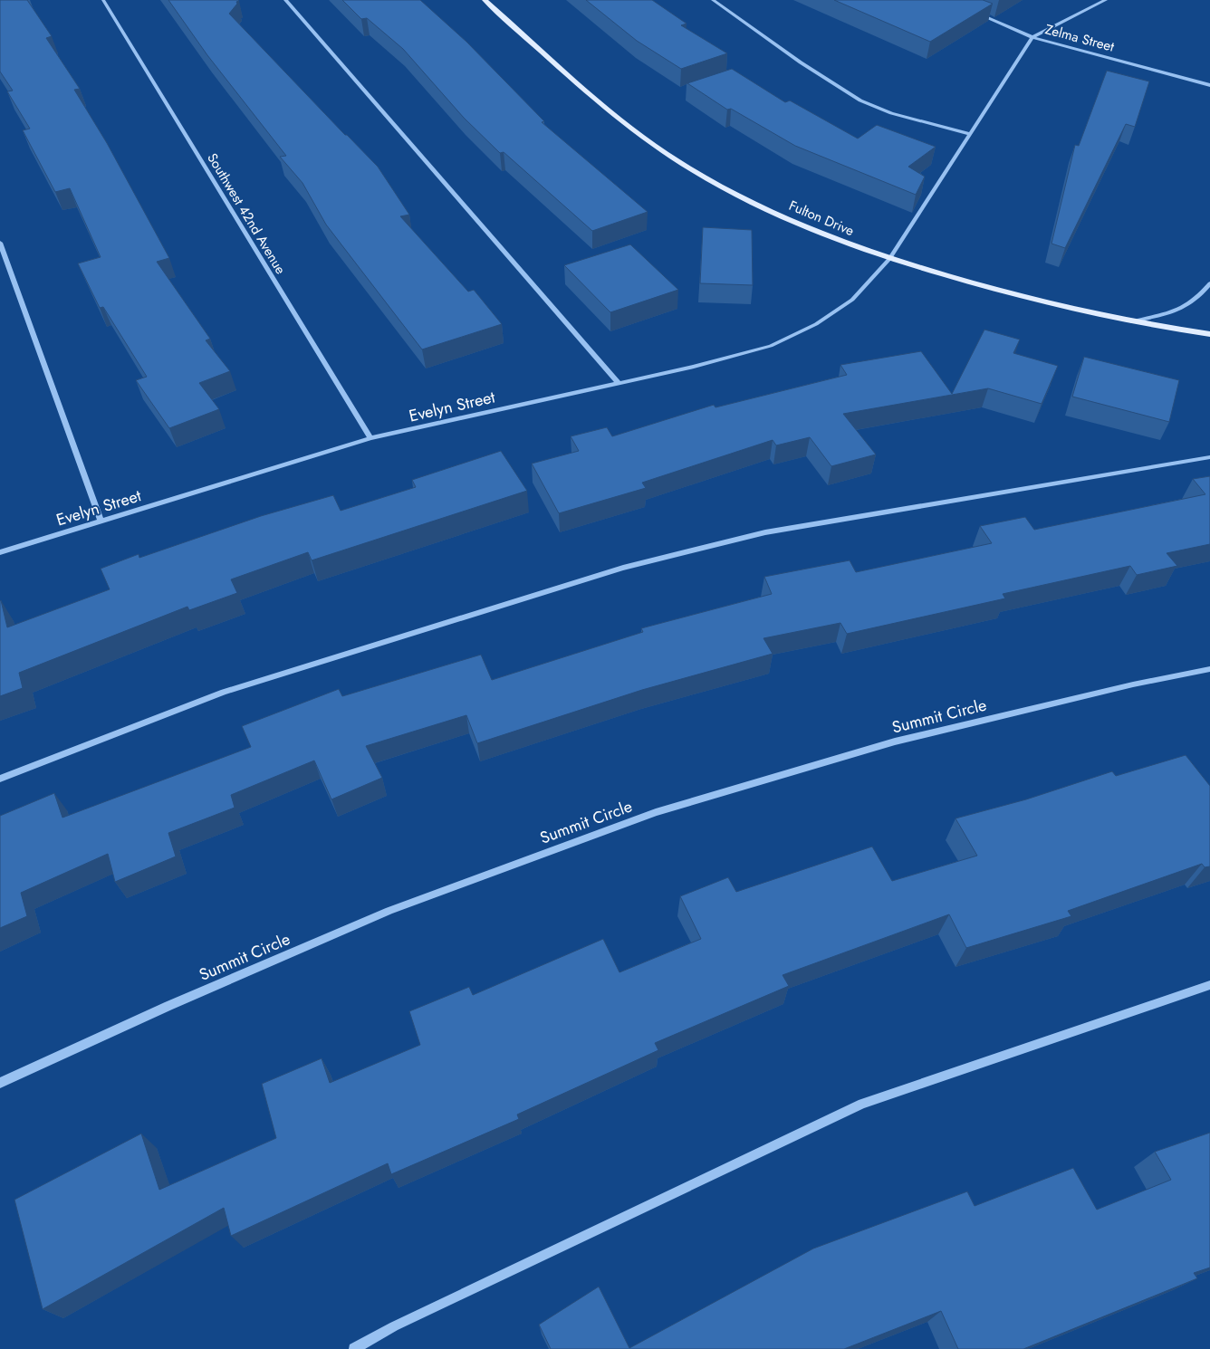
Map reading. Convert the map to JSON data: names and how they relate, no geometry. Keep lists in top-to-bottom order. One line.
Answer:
{"streets":{"main road":["Fulton Drive"],"street":["Zelma Street","Southwest 42nd Avenue","Evelyn Street","Summit Circle"]},"crossings":[["Zelma Street","Evelyn Street"],["Southwest 42nd Avenue","Evelyn Street"],["Fulton Drive","Evelyn Street"]]}
